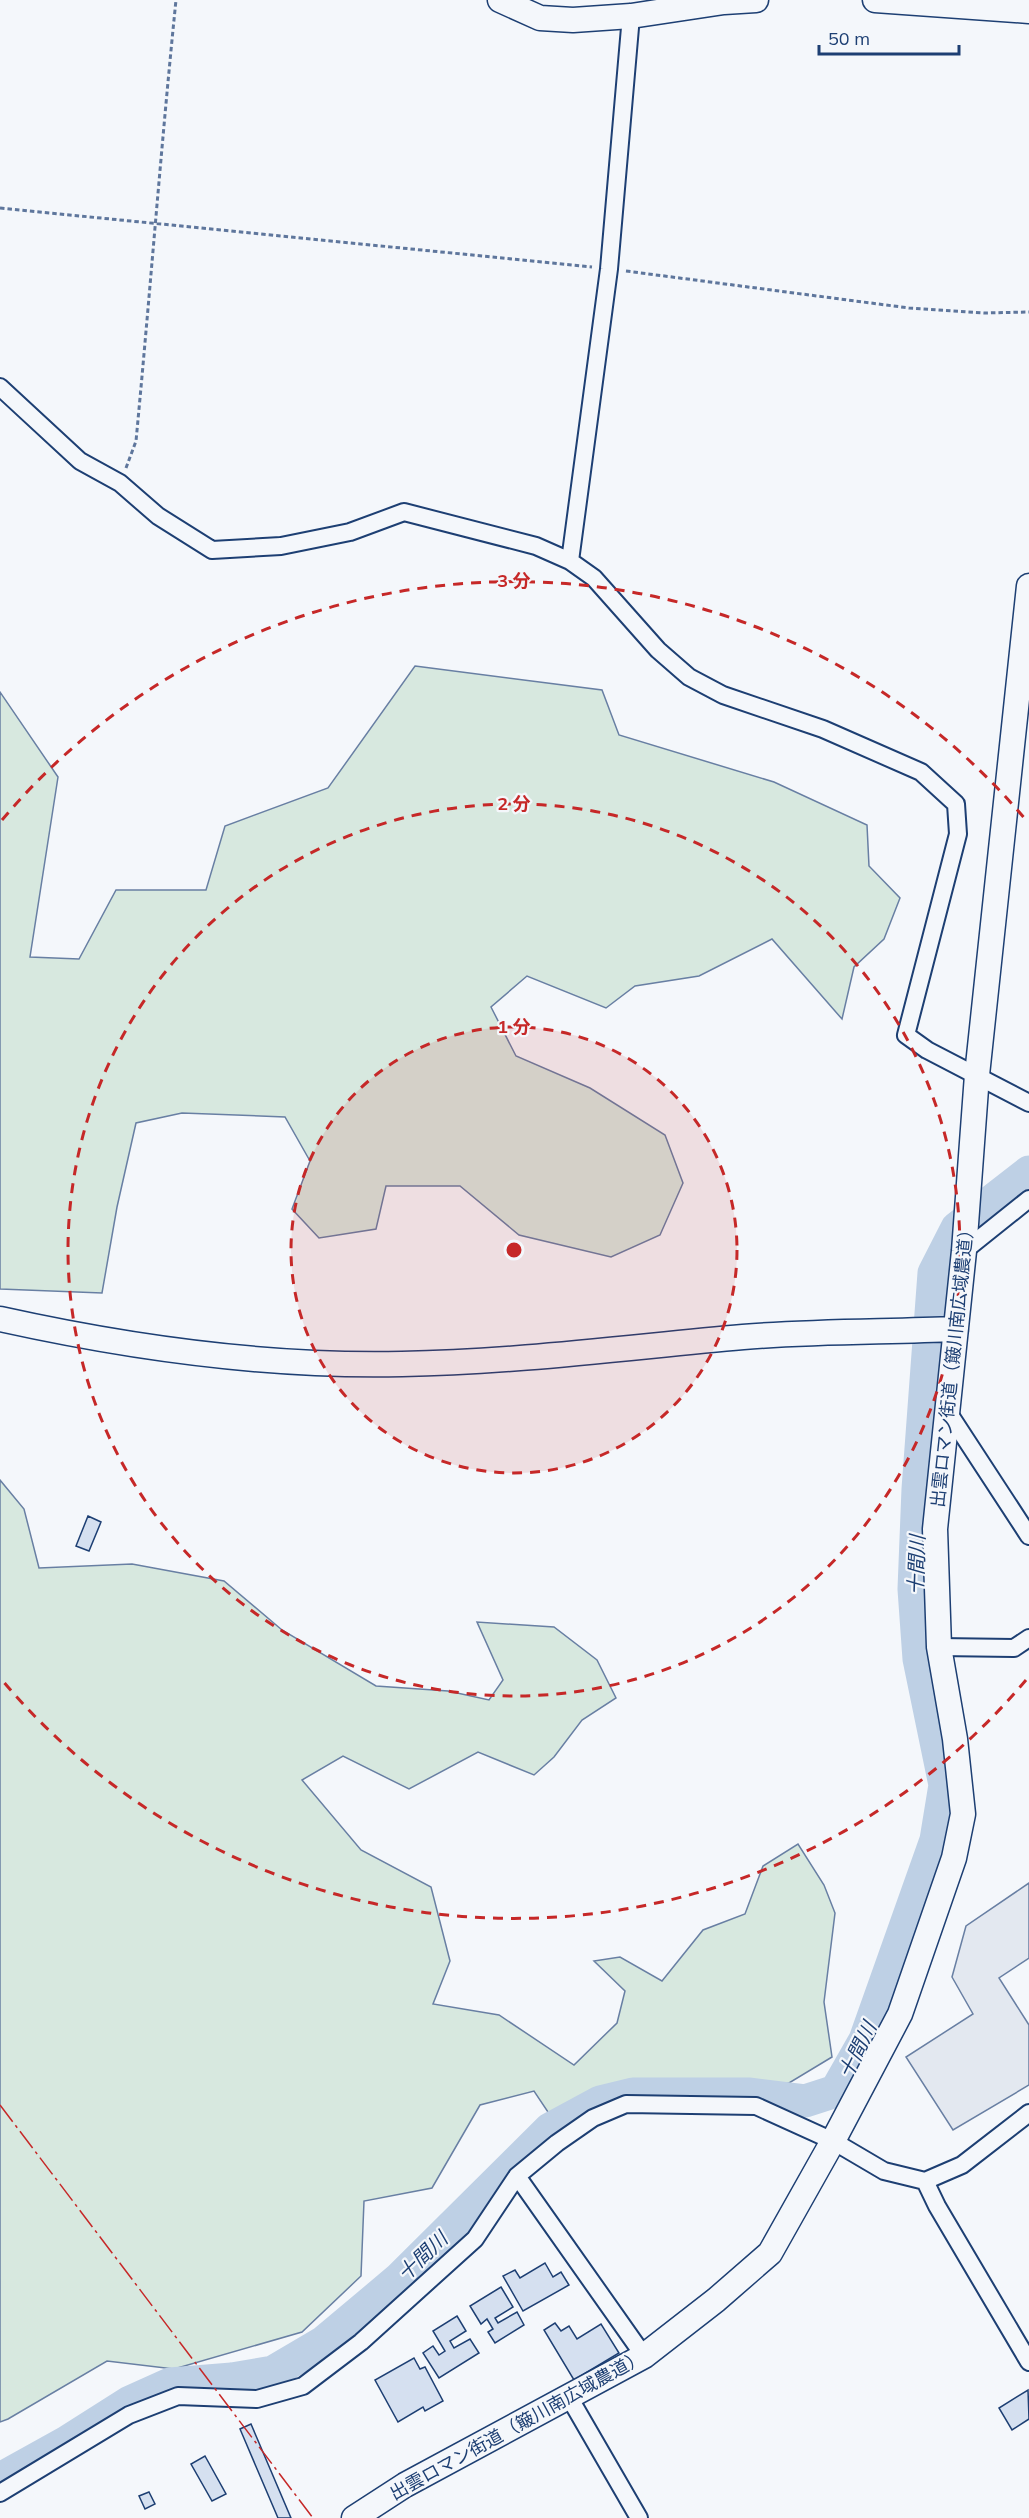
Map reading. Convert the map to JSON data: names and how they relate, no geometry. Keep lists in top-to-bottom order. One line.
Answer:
{"streets":{"street":["出雲ロマン街道（簸川南広域農道）"]},"water":["十間川"],"scale_bar":"50 m","rings":["3 分","2 分","1 分"]}
